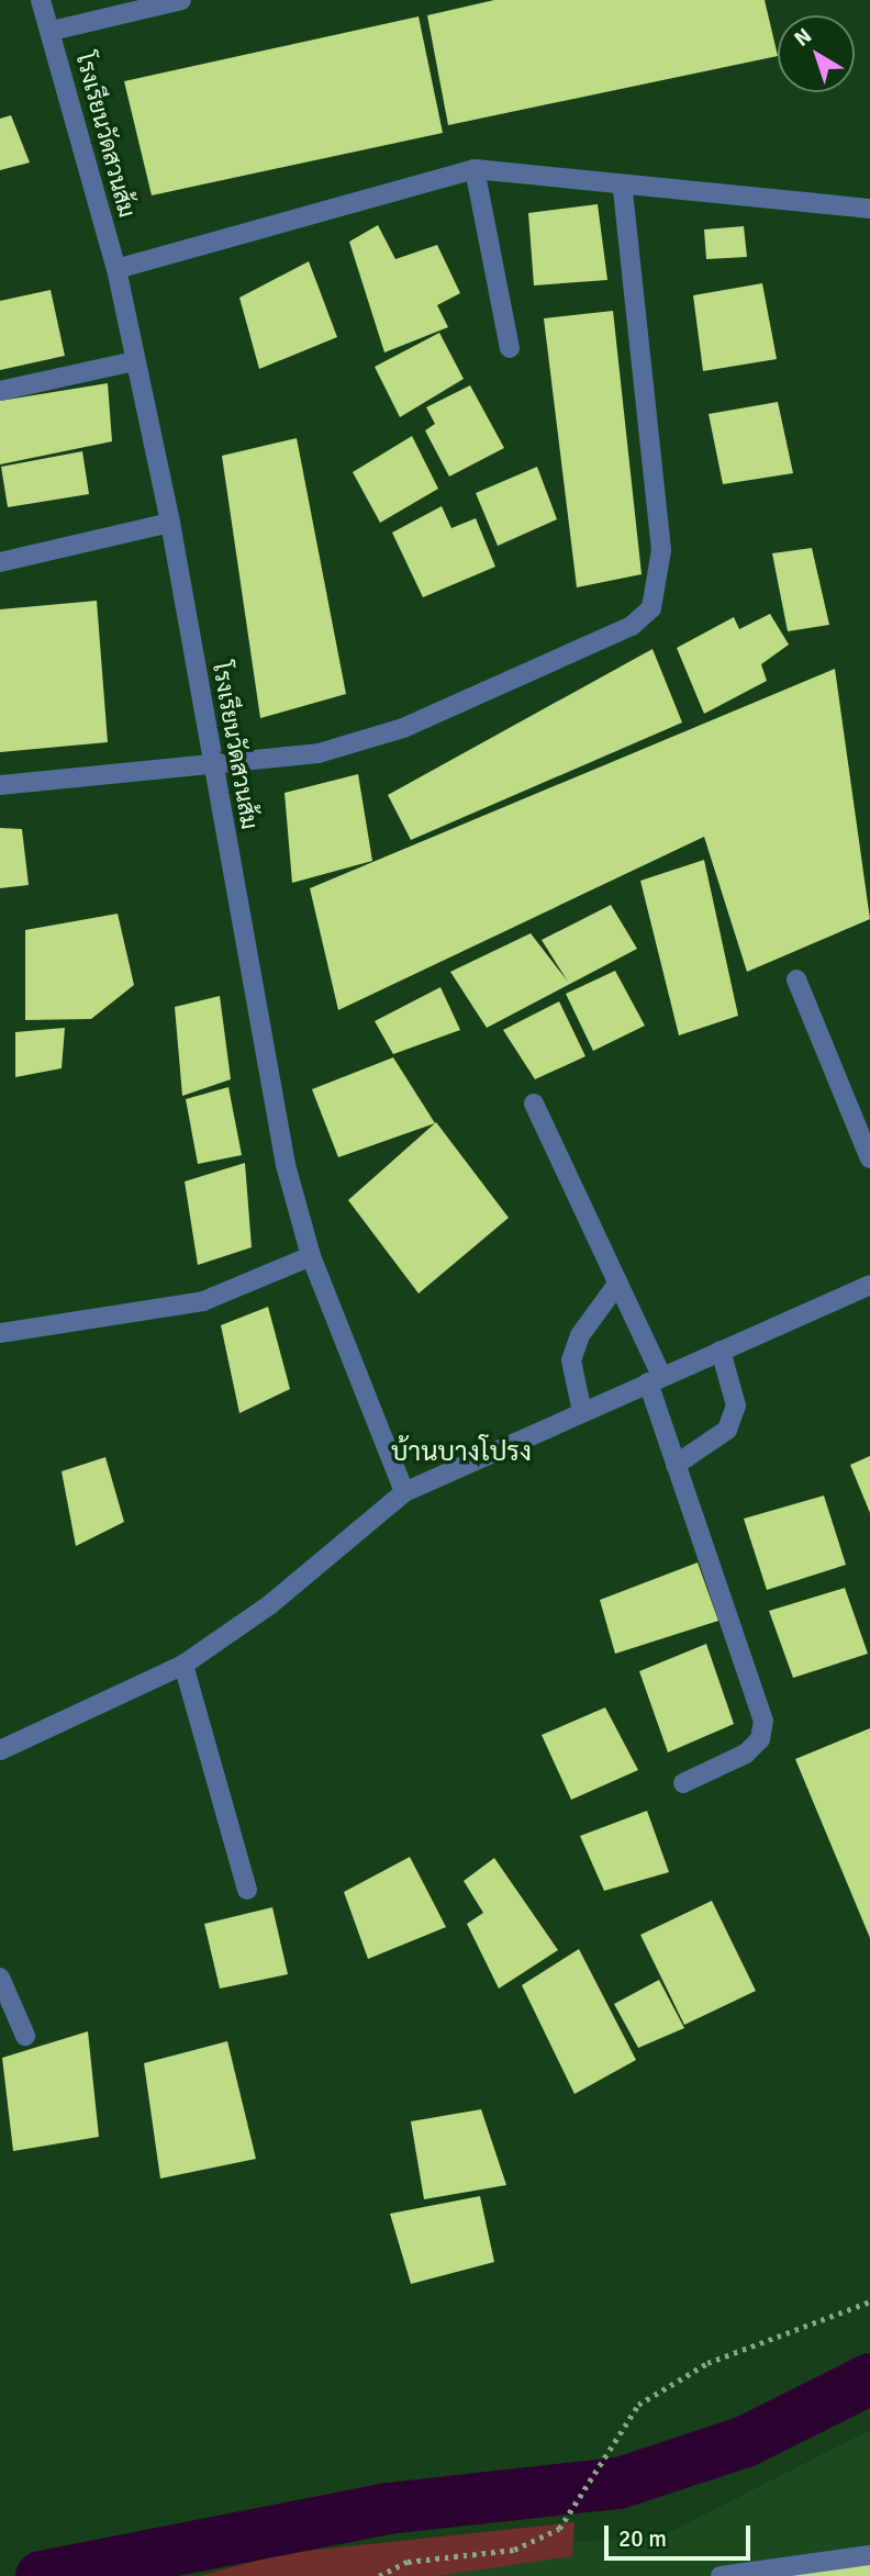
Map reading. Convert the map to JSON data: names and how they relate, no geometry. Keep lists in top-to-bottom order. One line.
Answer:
{"streets":{"street":["โรงเรียนวัดสวนส้ม"]},"districts":["บ้านบางโปรง"],"scale_bar":"20 m","north":"top left"}
